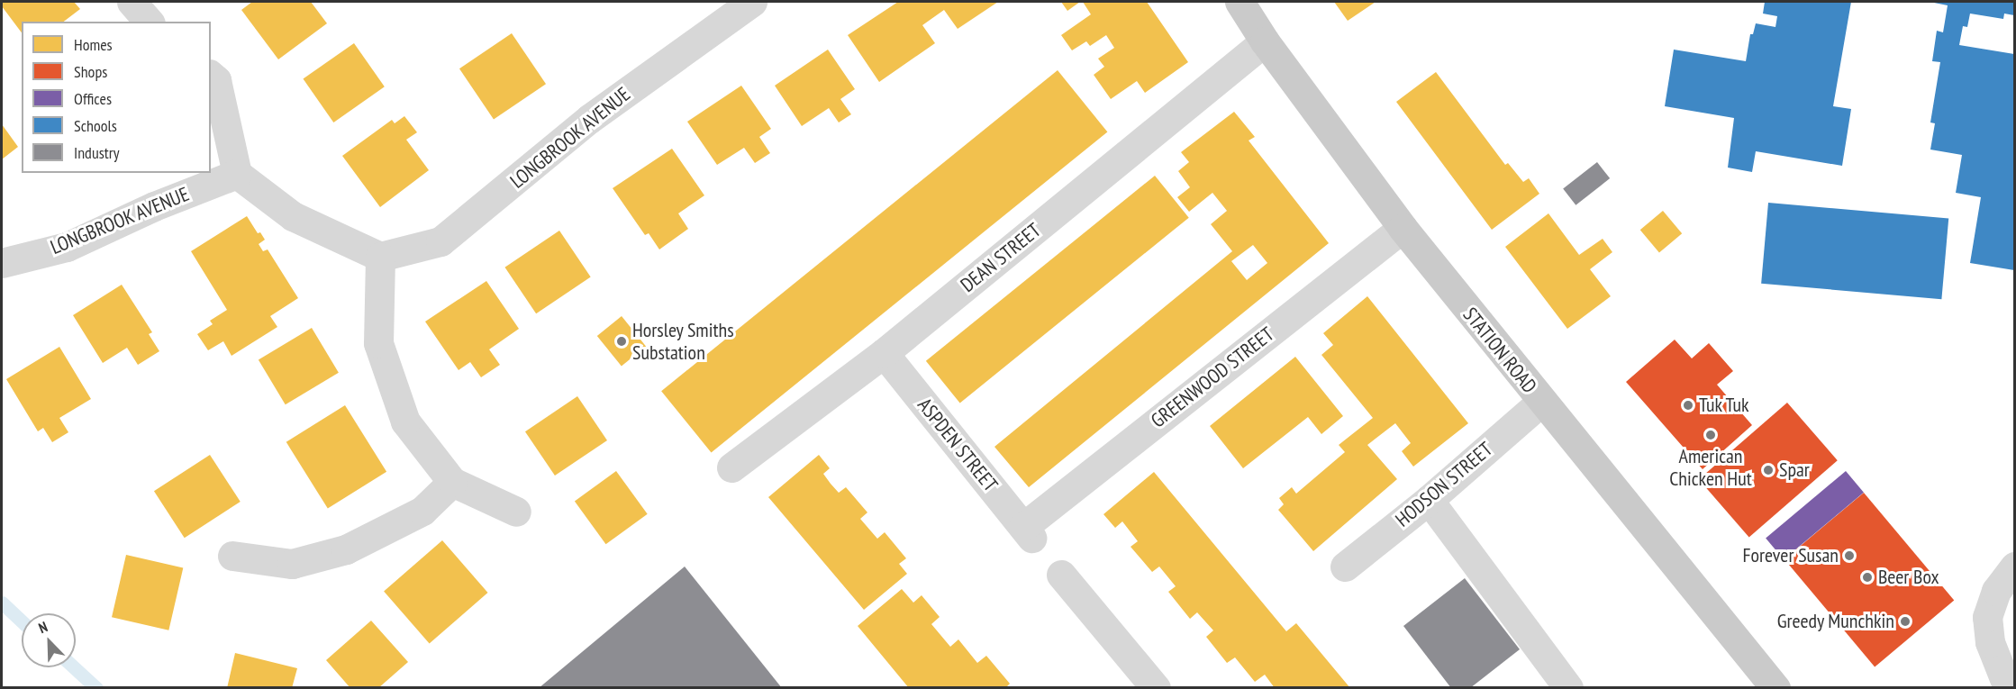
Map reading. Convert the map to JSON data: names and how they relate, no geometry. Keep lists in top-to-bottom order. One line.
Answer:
{"streets":{"main road":["STATION ROAD"],"street":["LONGBROOK AVENUE","DEAN STREET","GREENWOOD STREET","ASPDEN STREET","HODSON STREET"]},"crossings":[["DEAN STREET","STATION ROAD"],["DEAN STREET","ASPDEN STREET"],["STATION ROAD","GREENWOOD STREET"],["STATION ROAD","HODSON STREET"],["GREENWOOD STREET","ASPDEN STREET"]],"places":["Horsley Smiths Substation","Tuk Tuk","American Chicken Hut","Spar","Forever Susan","Beer Box","Greedy Munchkin"],"legend":["Homes","Shops","Offices","Schools","Industry"],"north":"top left"}
